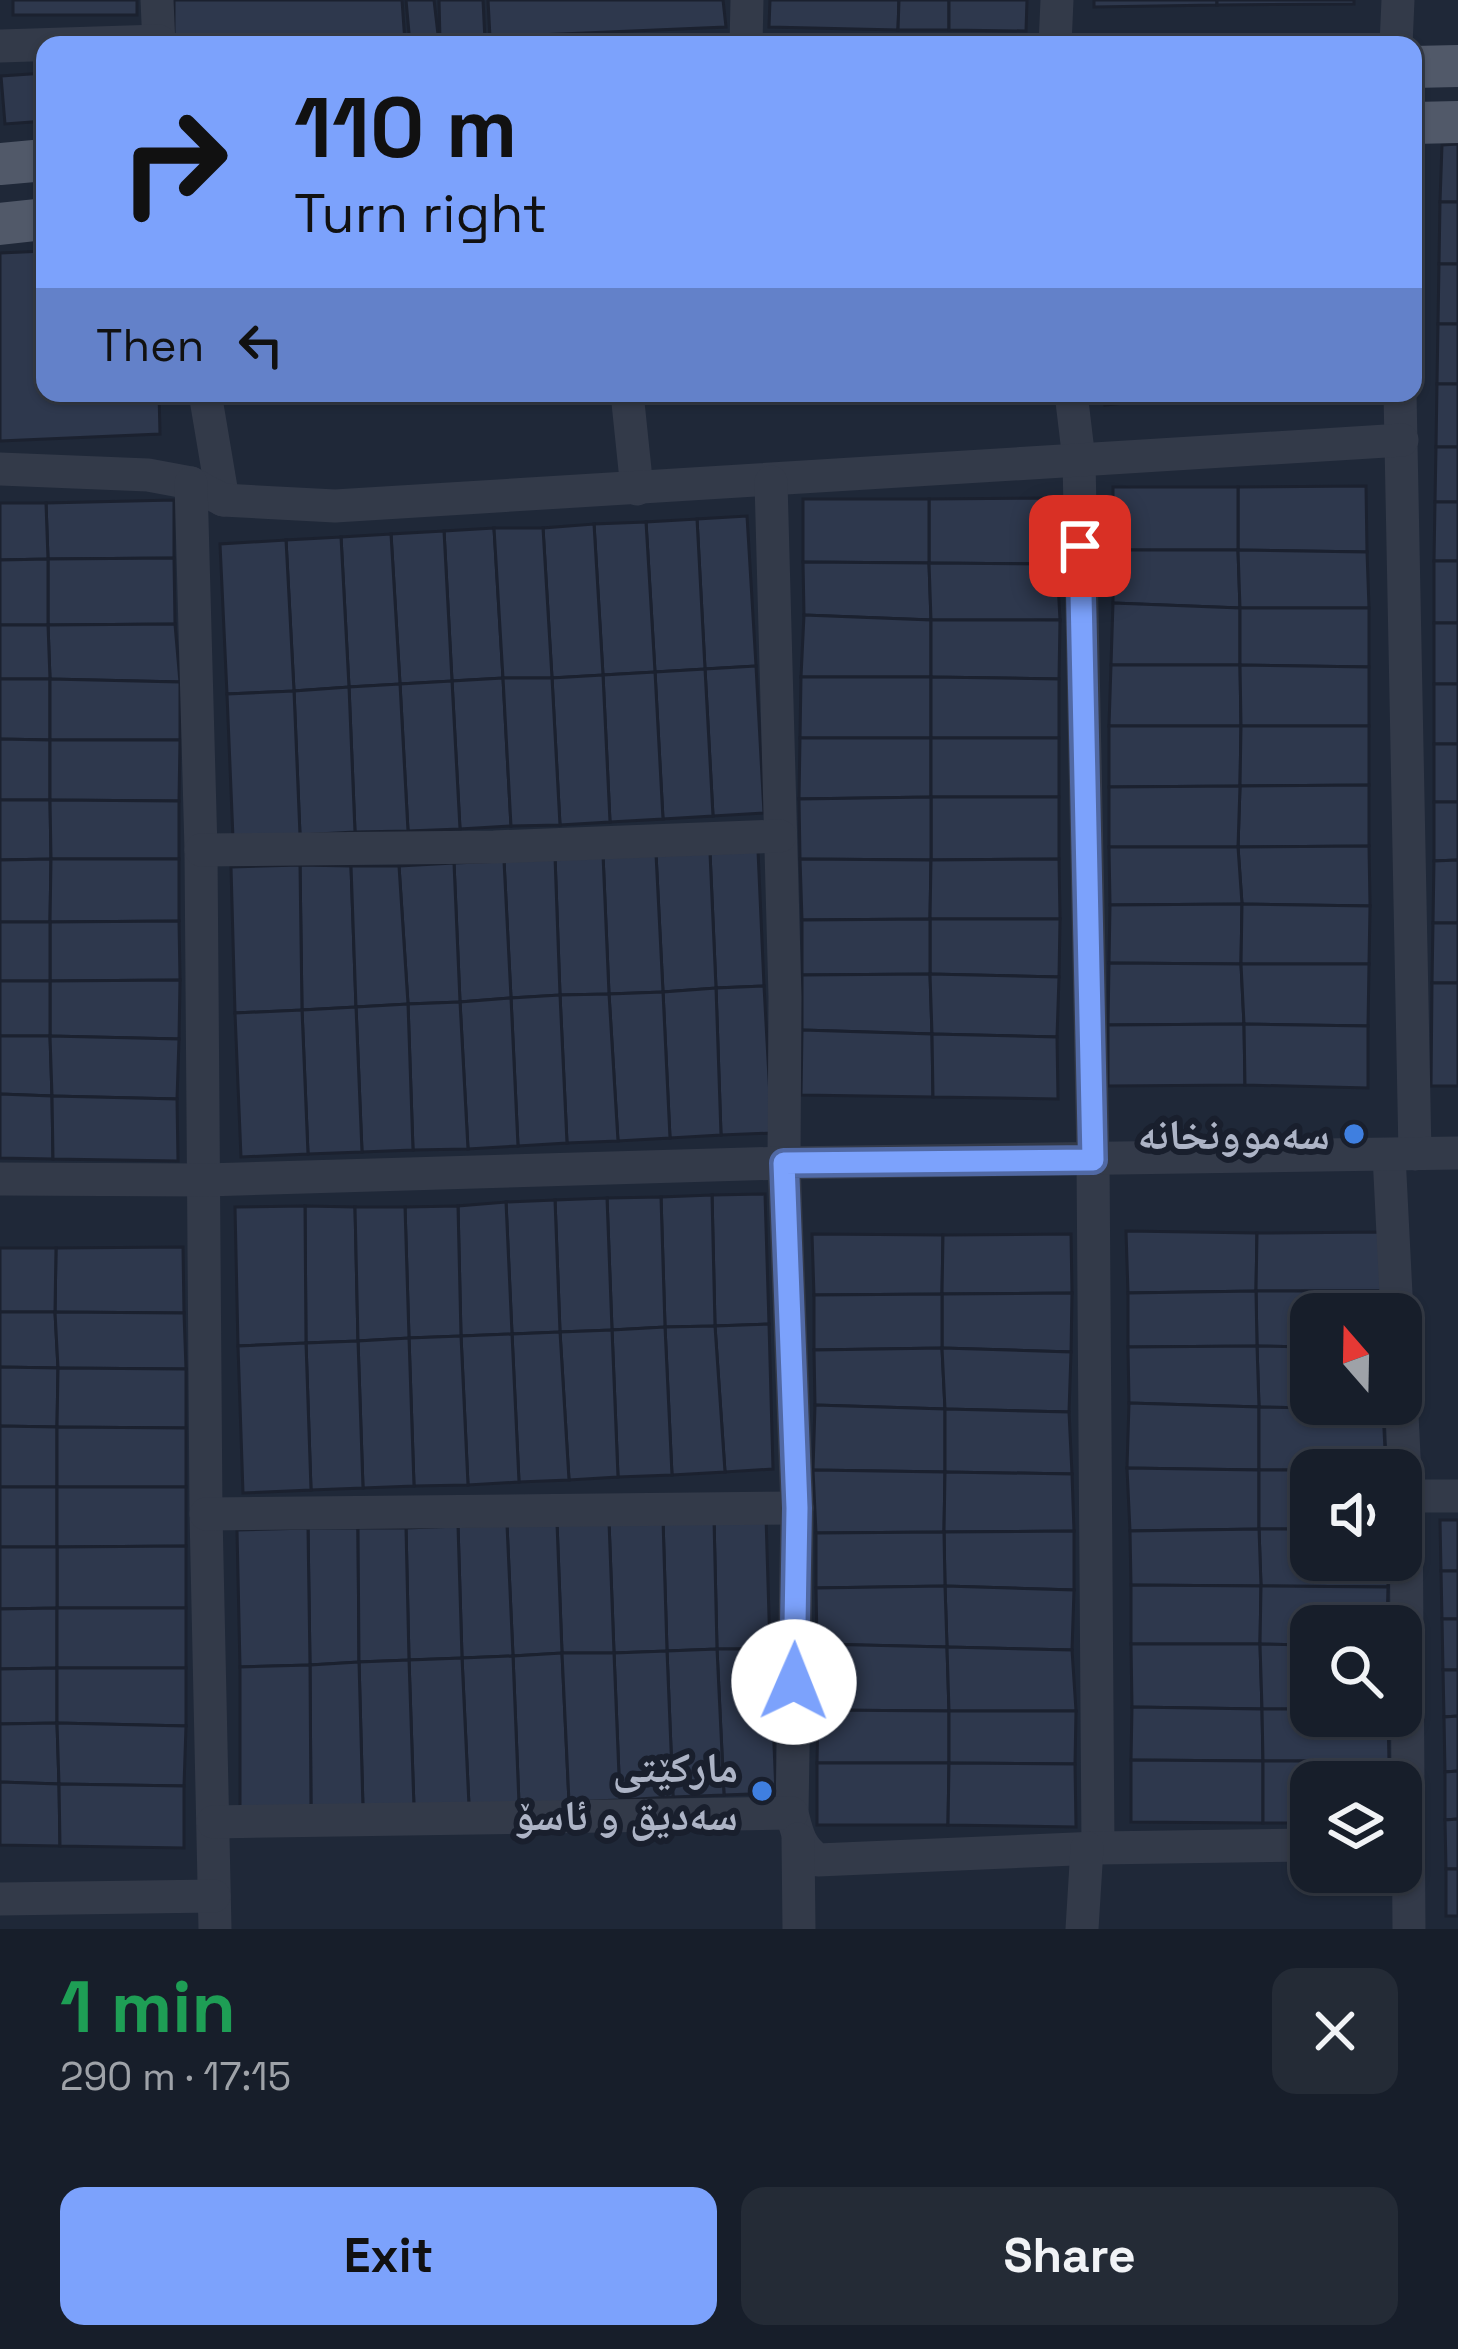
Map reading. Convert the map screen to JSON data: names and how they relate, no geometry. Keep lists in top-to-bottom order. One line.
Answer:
{"places":["سەموونخانە","مارکێتی سەدیق و ئاسۆ"],"north":"top","page":{"turn":["110 m","Turn right"],"then":"Then","heading":["1 min","290 m · 17:15"],"buttons":["Exit","Share"]}}
